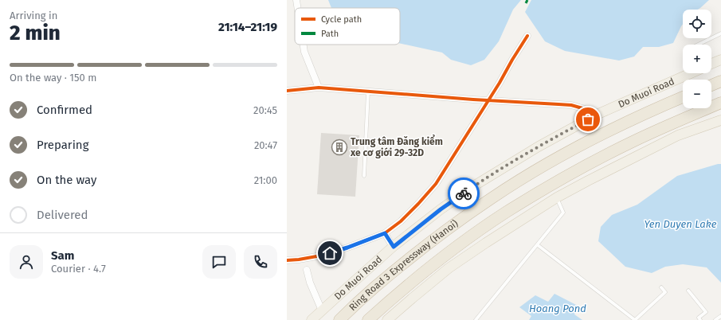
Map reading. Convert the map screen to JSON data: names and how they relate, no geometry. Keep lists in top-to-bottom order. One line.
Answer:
{"streets":{"highway":["Ring Road 3 Expressway (Hanoi)"],"main road":["Do Muoi Road"]},"water":["Yen Duyen Lake","Hoang Pond"],"places":{"building":["Trung tâm Đăng kiểm xe cơ giới 29-32D"]},"legend":["Cycle path","Path"],"page":{"heading":["2 min","Arriving in","21:14–21:19"],"panel":["Sam","Courier · 4.7"],"map_buttons":["+","−"],"bar":"On the way · 150 m","list":[["Confirmed","20:45"],["Preparing","20:47"],["On the way","21:00"],"Delivered"]}}
